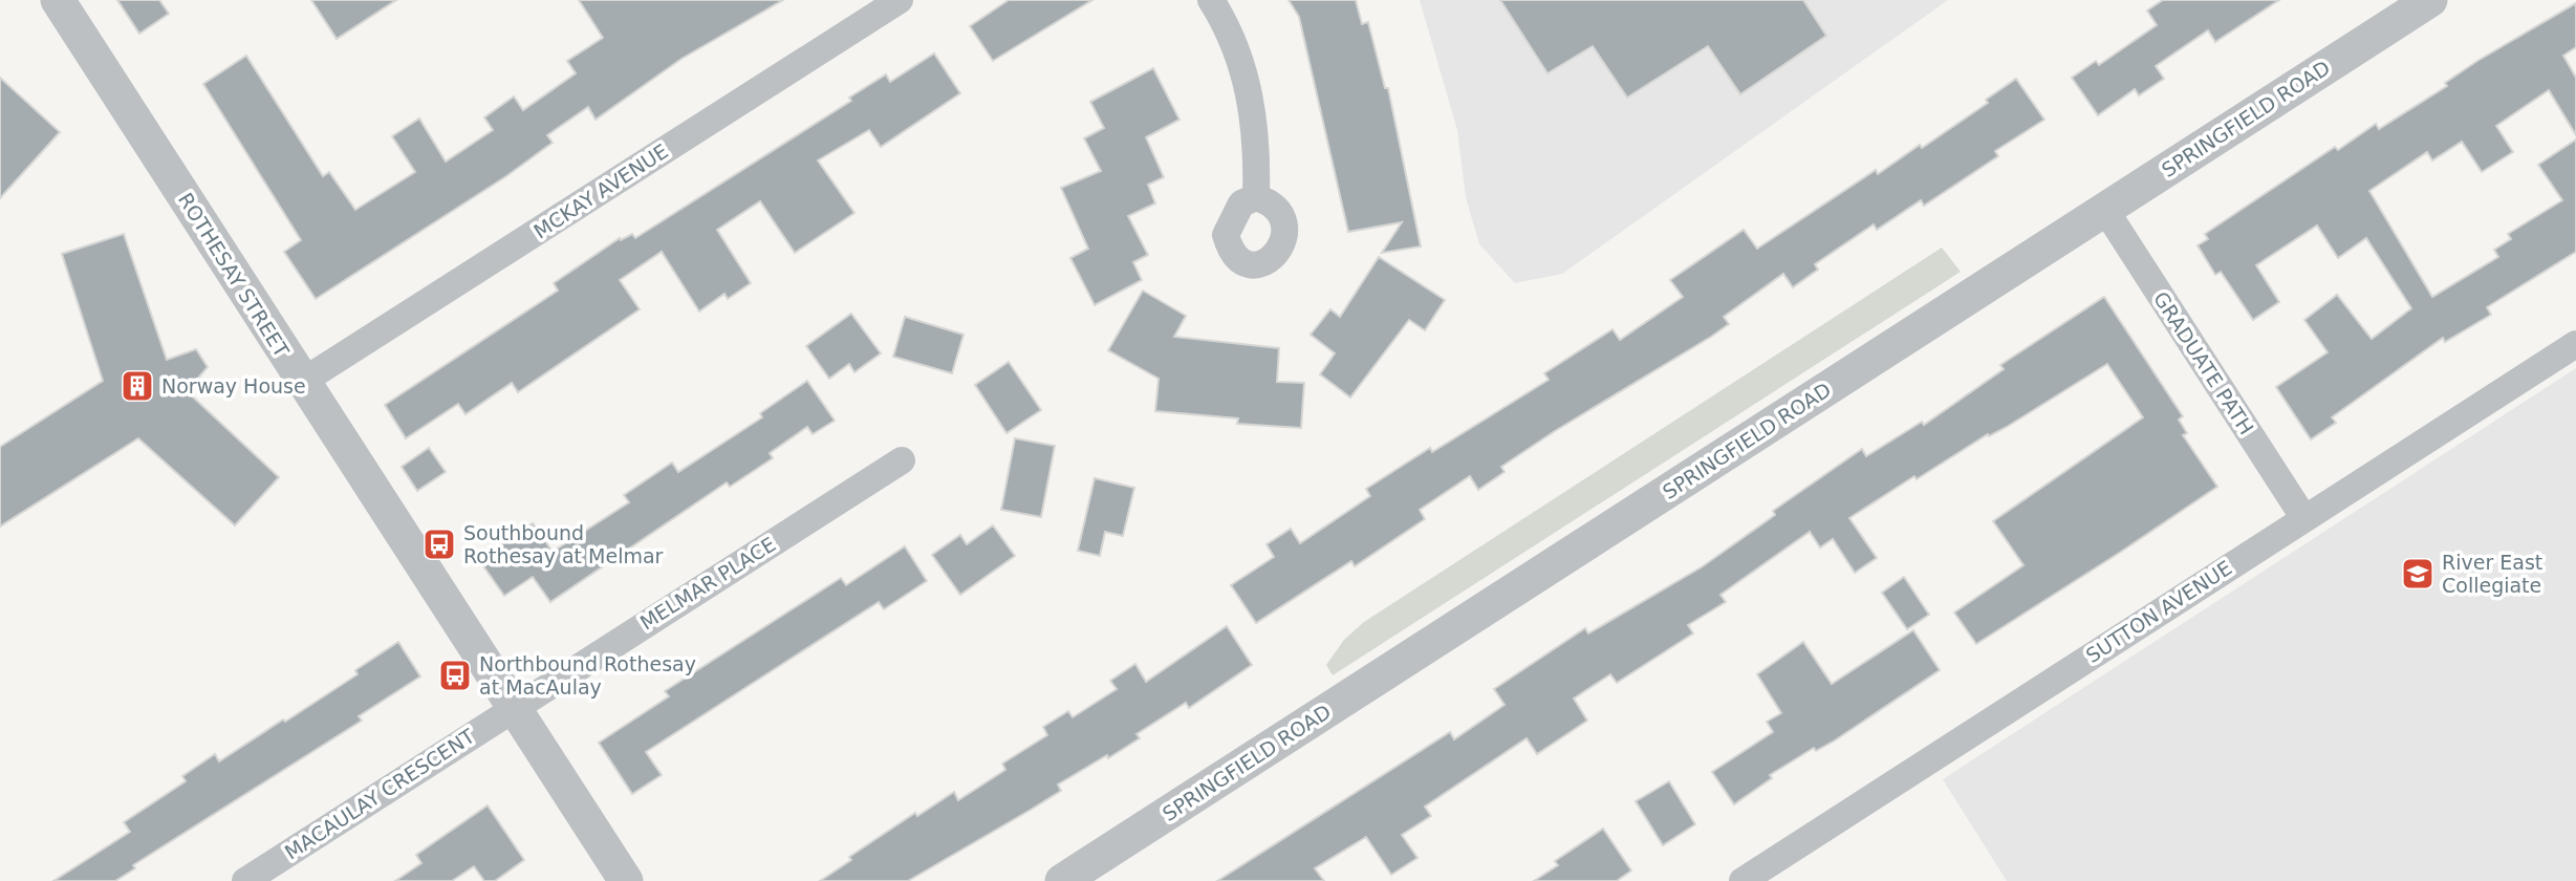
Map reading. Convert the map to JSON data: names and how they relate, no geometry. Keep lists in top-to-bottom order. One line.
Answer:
{"streets":{"street":["SPRINGFIELD ROAD","MCKAY AVENUE","ROTHESAY STREET","GRADUATE PATH","MELMAR PLACE","SUTTON AVENUE","MACAULAY CRESCENT"]},"crossings":[["SPRINGFIELD ROAD","GRADUATE PATH"],["MCKAY AVENUE","ROTHESAY STREET"],["ROTHESAY STREET","MELMAR PLACE"],["ROTHESAY STREET","MACAULAY CRESCENT"],["GRADUATE PATH","SUTTON AVENUE"],["MELMAR PLACE","MACAULAY CRESCENT"]],"places":{"building":["Norway House"],"bus stop":["Southbound Rothesay at Melmar","Northbound Rothesay at MacAulay"],"school or university":["River East Collegiate"]}}
